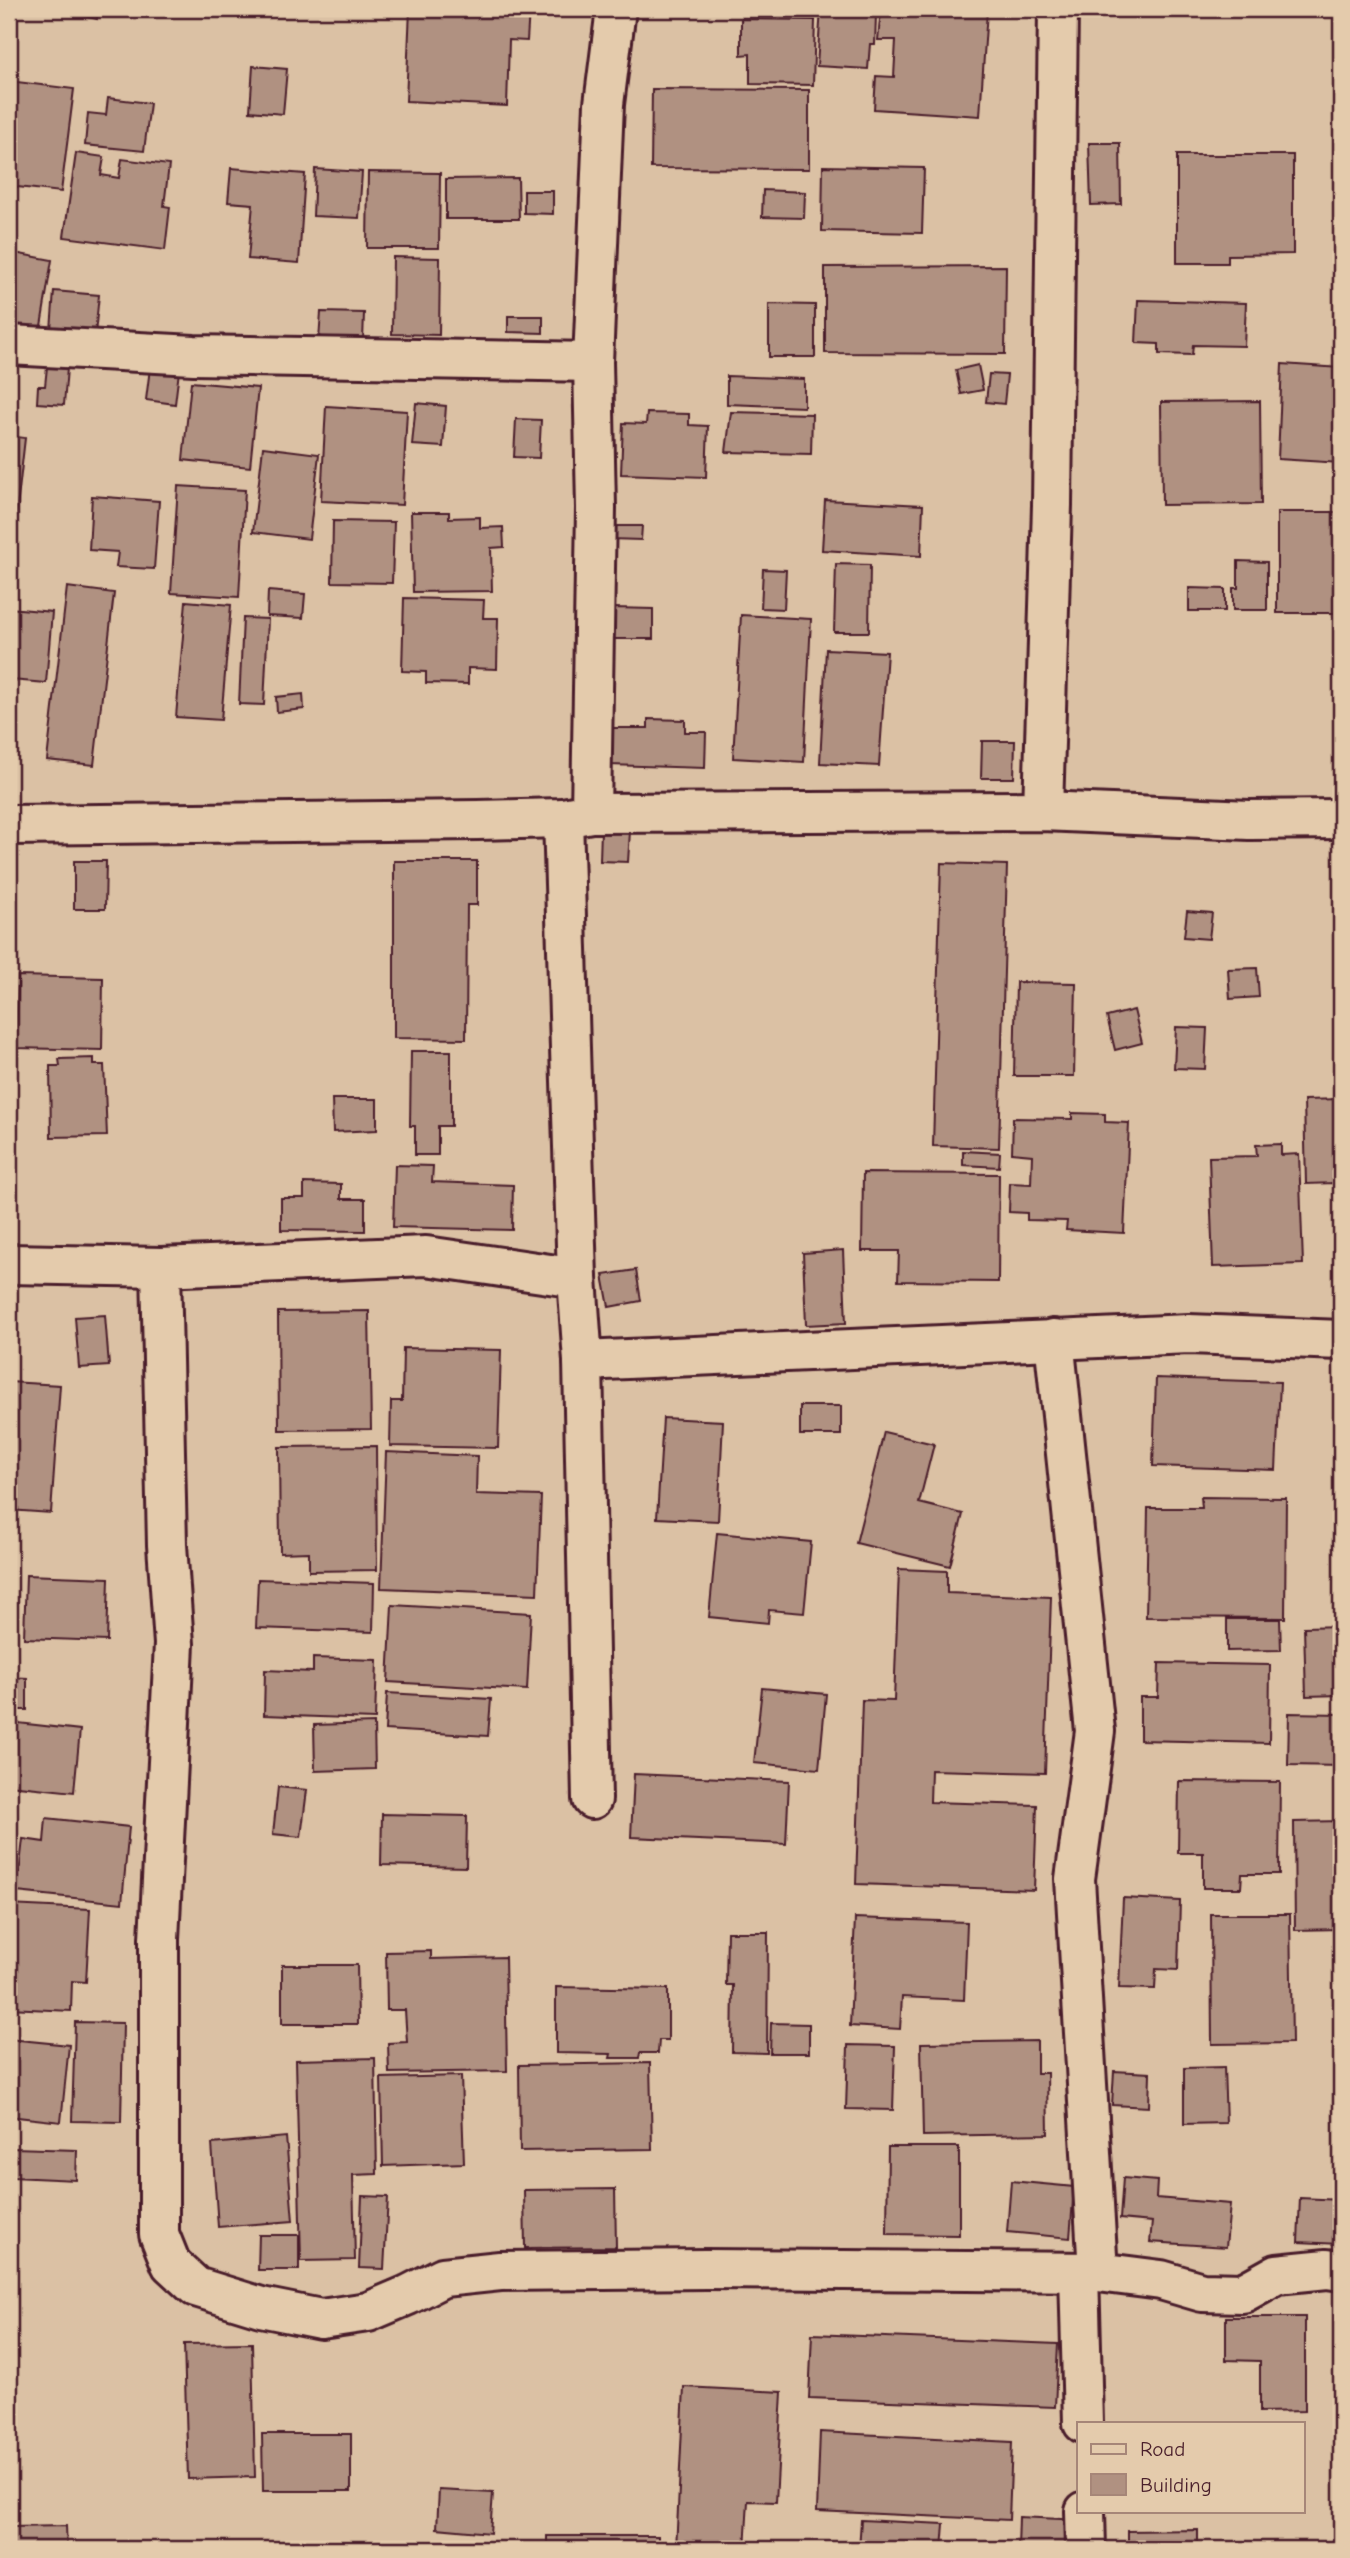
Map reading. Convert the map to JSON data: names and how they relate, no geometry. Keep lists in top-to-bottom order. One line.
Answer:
{"legend":["Road","Building"]}
